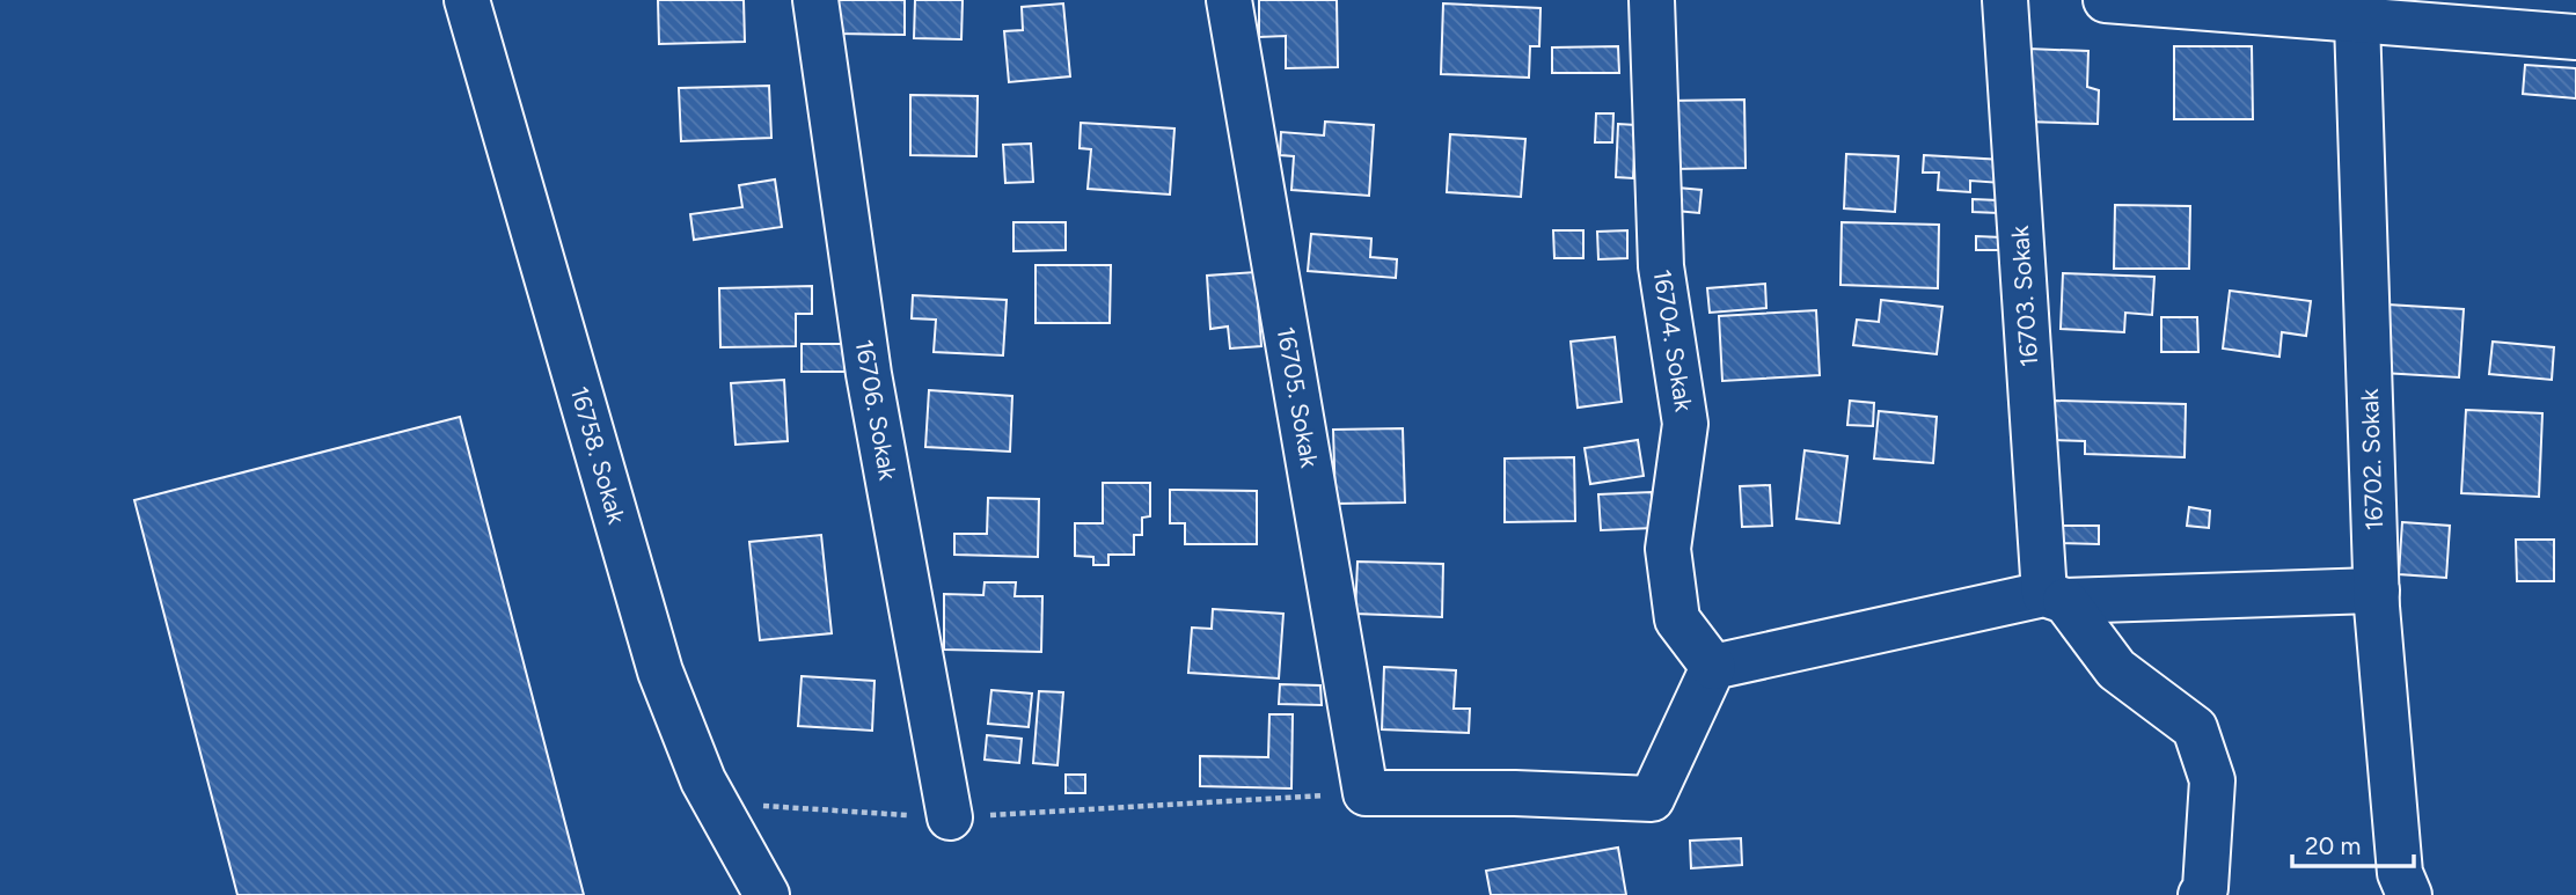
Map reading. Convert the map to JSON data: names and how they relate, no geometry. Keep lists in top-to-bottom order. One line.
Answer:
{"streets":{"street":["16703. Sokak","16704. Sokak","16705. Sokak","16706. Sokak","16758. Sokak","16702. Sokak"]},"scale_bar":"20 m"}
